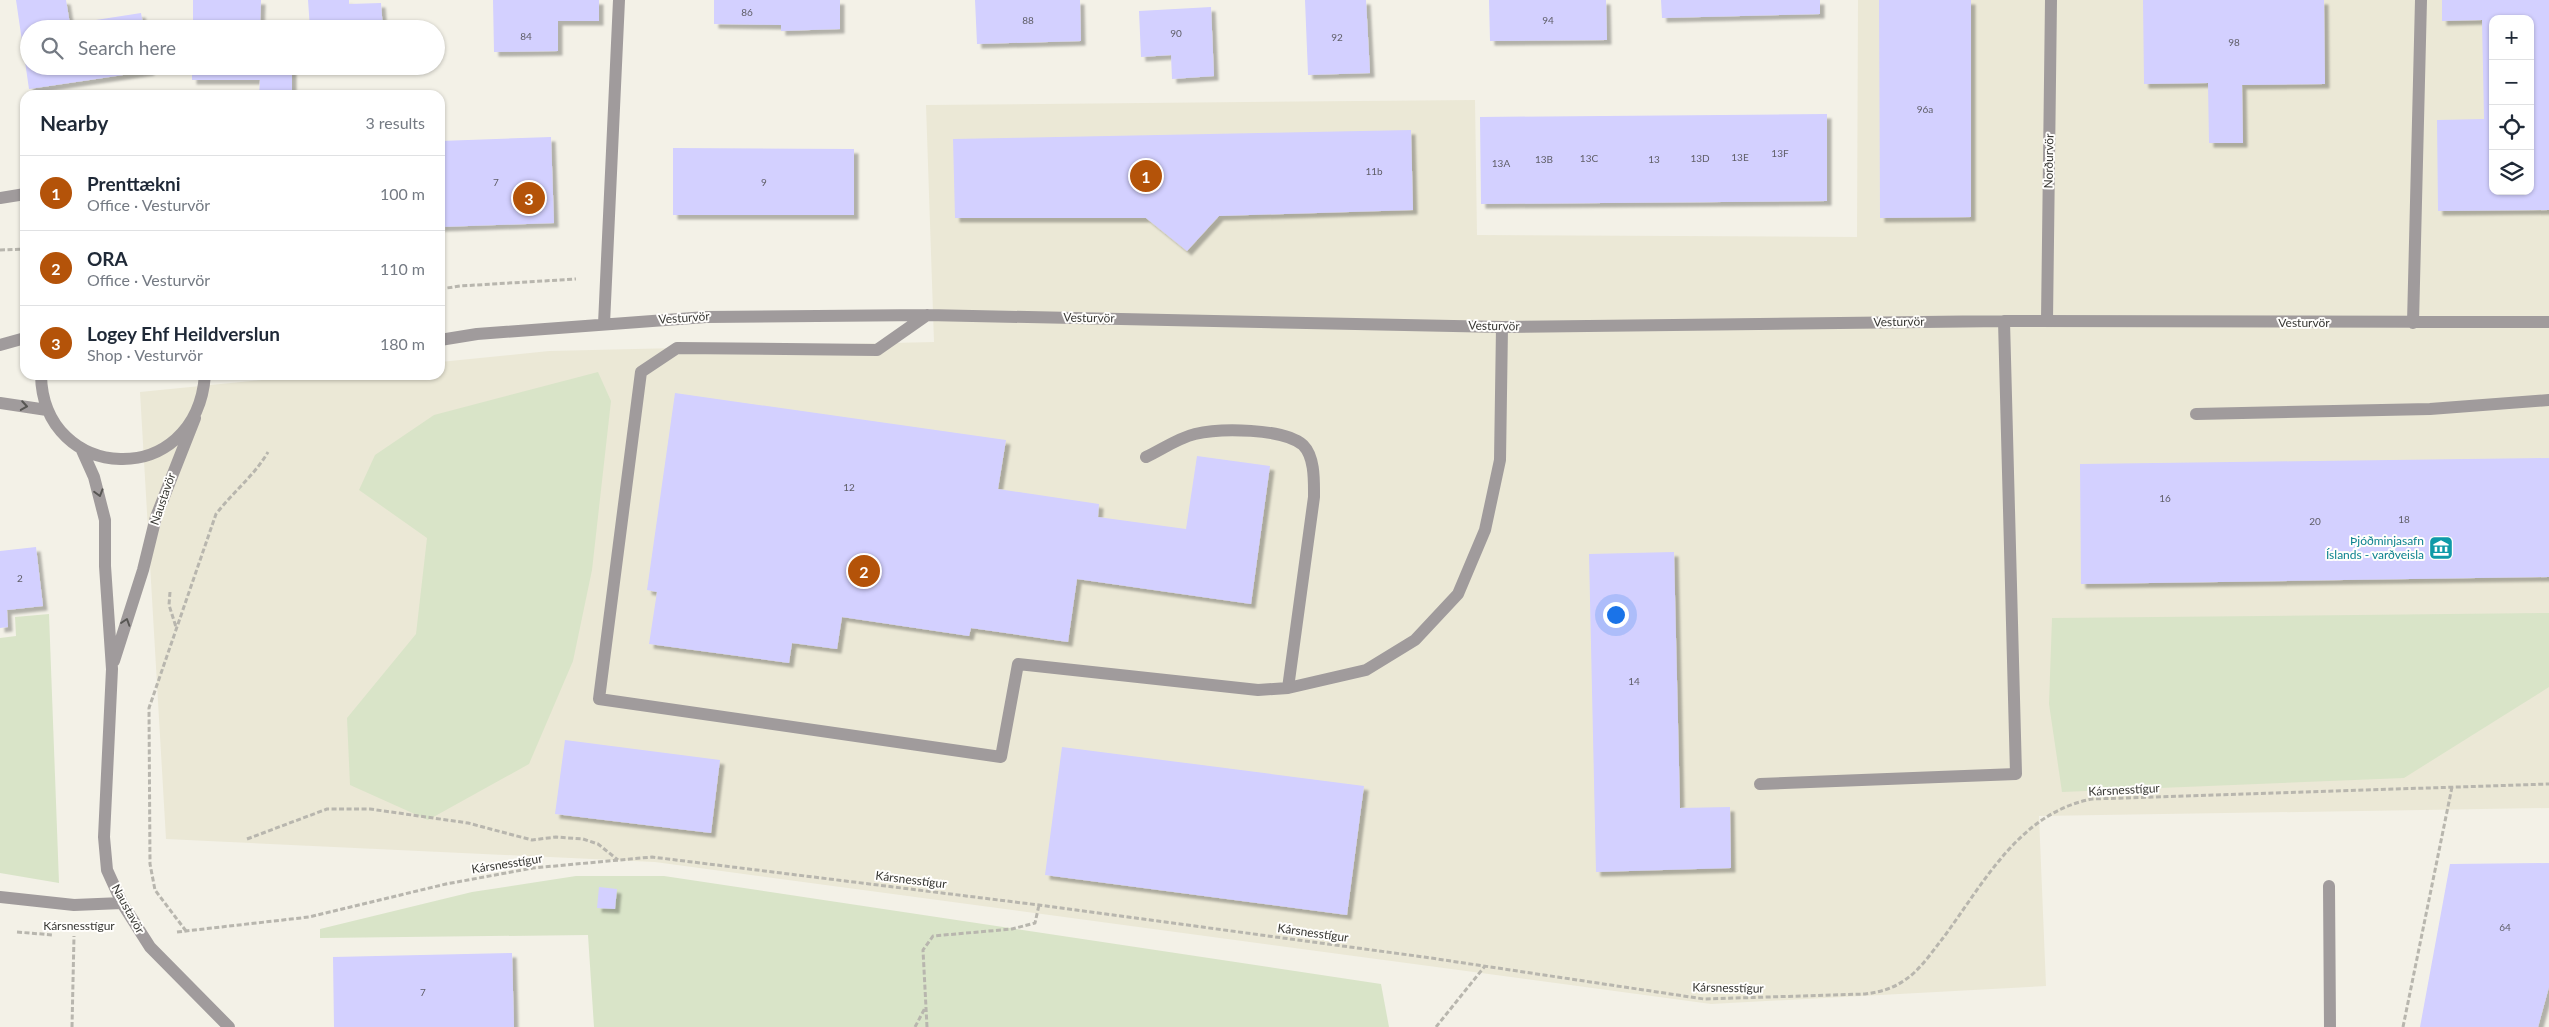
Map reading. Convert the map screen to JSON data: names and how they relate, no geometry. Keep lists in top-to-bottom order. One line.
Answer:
{"streets":{"street":["Norðurvör","Vesturvör","Naustavör"],"path":["Kársnesstígur"]},"crossings":[["Norðurvör","Vesturvör"],["Naustavör","Kársnesstígur"]],"places":{"museum":["Þjóðminjasafn Íslands - varðveisla"]},"house_numbers":["86","88","94","90","84","92","98","96a","13F","13E","13C","13D","13B","13","13A","11b","7","9","12","16","18","20","2","14","64","7"],"page":{"map_buttons":["+","−"],"search":"Search here","heading":["Nearby","3 results"],"list":[{"mark":"1","name":"Prenttækni","note":"Office · Vesturvör","value":"100 m"},{"mark":"2","name":"ORA","note":"Office · Vesturvör","value":"110 m"},{"mark":"3","name":"Logey Ehf Heildverslun","note":"Shop · Vesturvör","value":"180 m"}],"pins":["1","3","2"]}}
